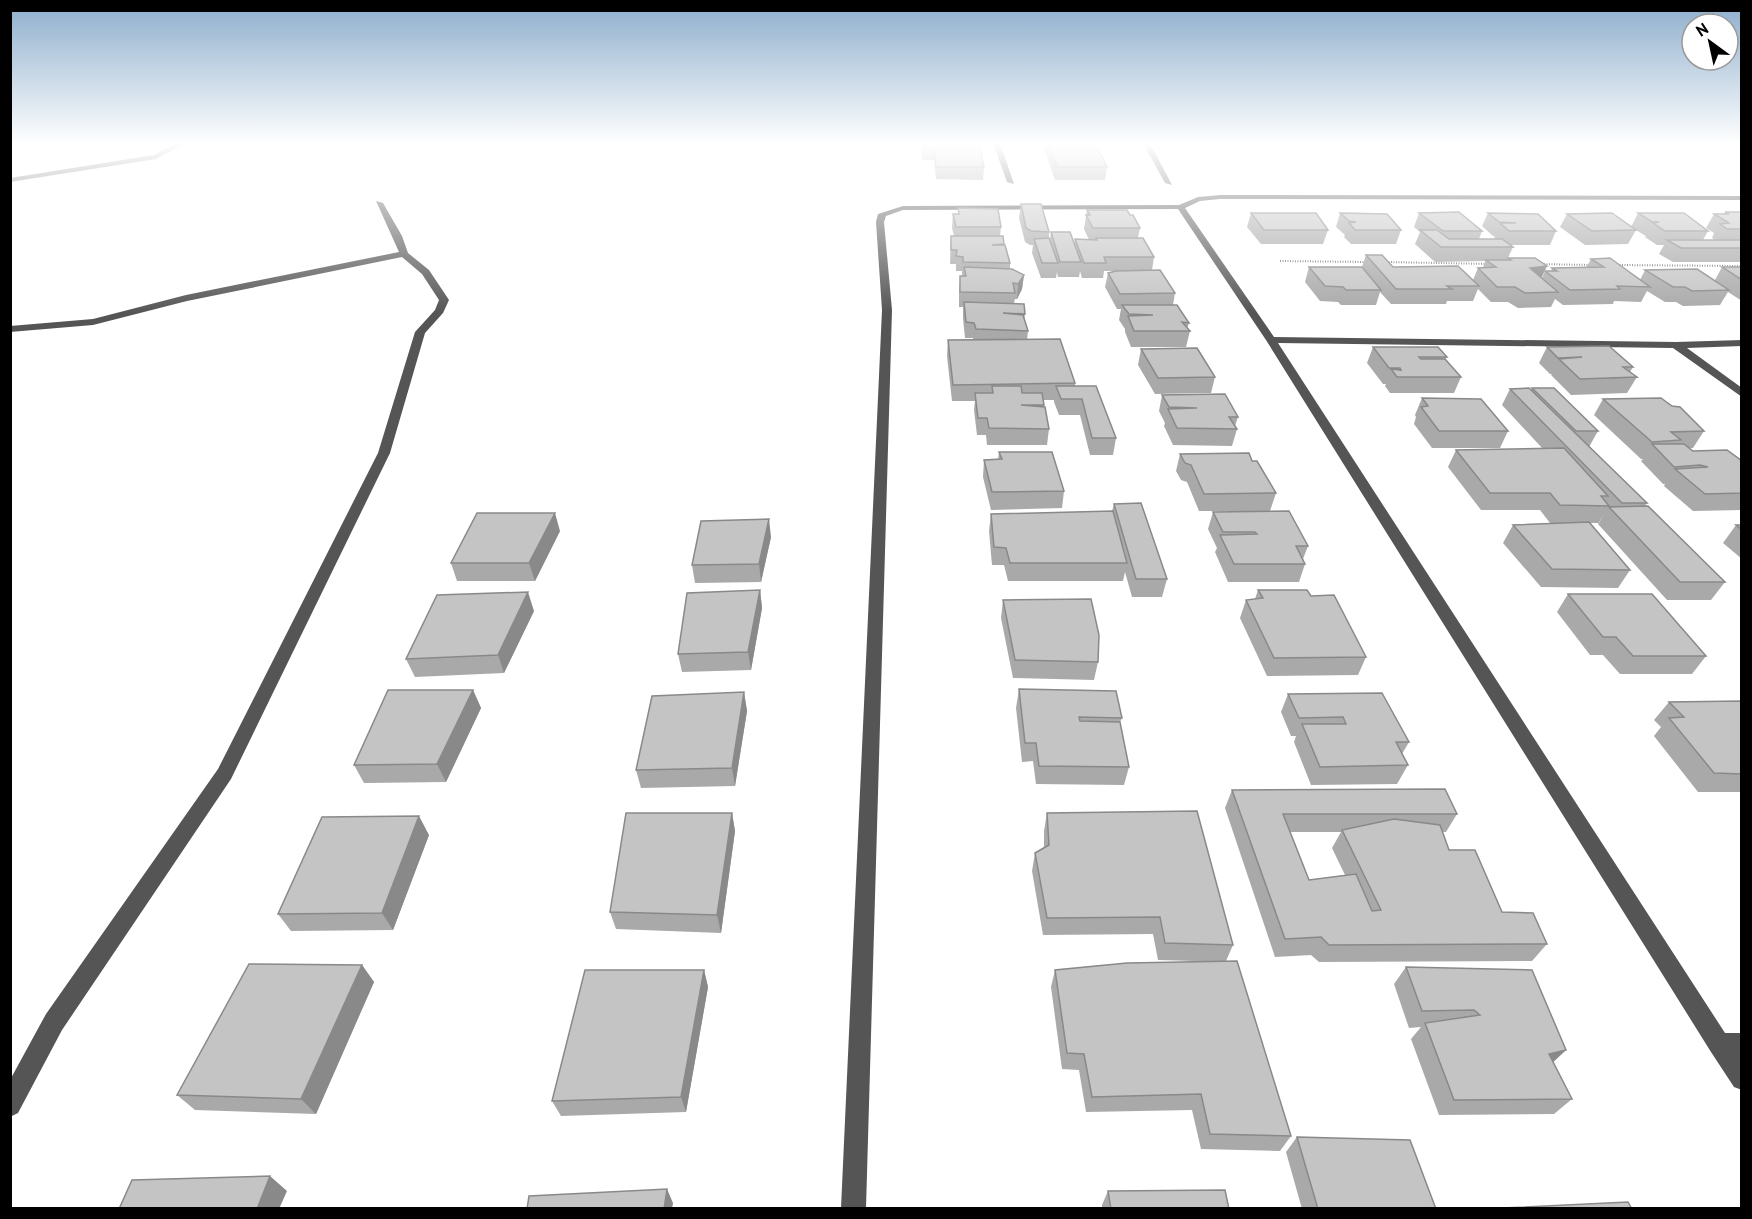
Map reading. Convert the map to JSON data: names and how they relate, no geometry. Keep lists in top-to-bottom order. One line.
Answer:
{"north":"top left"}
